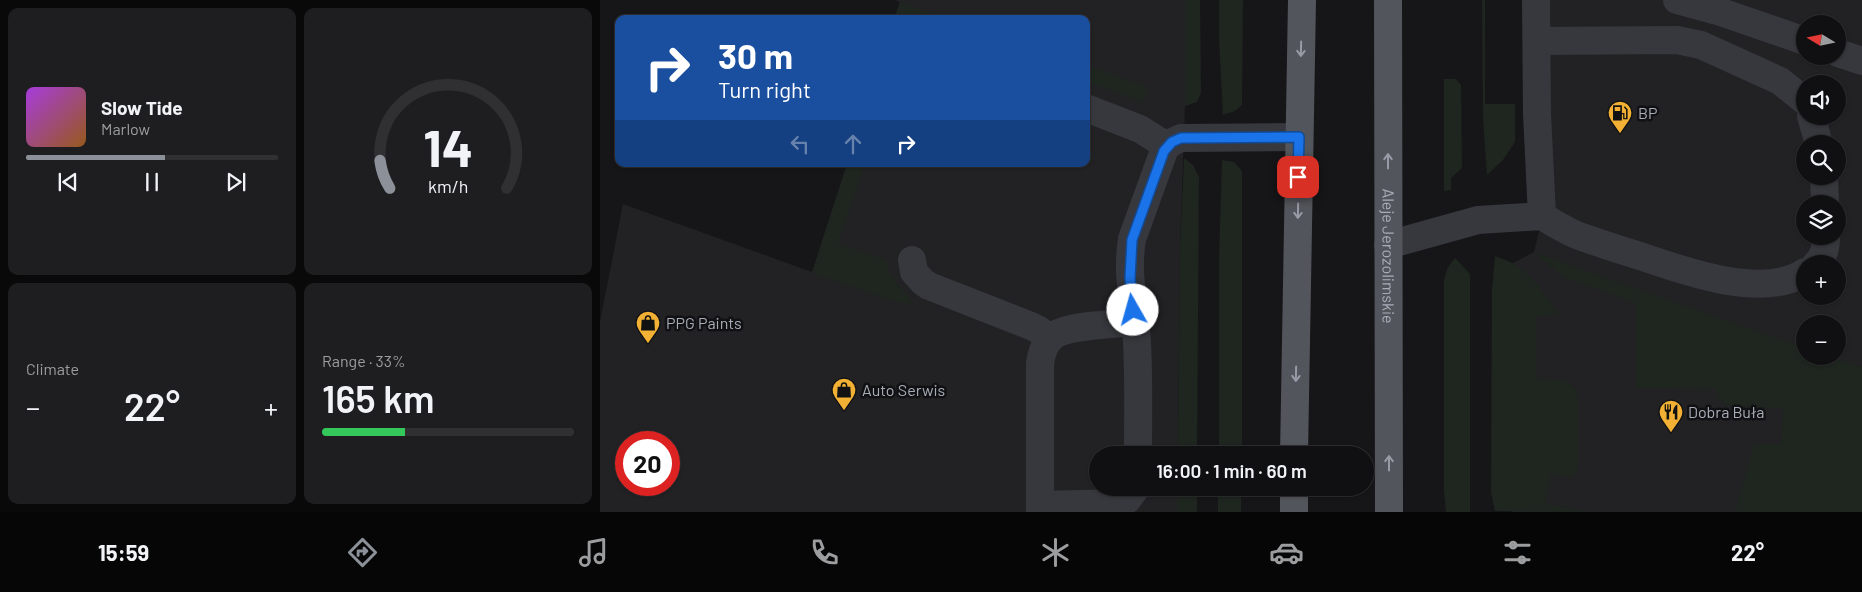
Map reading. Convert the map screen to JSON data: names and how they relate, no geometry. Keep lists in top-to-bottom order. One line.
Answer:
{"streets":{"main road":["Aleje Jerozolimskie"]},"places":{"fuel station":["BP"],"shop":["PPG Paints","Auto Serwis"],"restaurant":["Dobra Buła"]},"north":"left","page":{"map_buttons":["+","−"],"turn":["30 m","Turn right"],"song":["Slow Tide","Marlow"],"tile":["Climate",["Range · 33%","165 km"]],"heat":["−","22°","+"],"limit":"20","trip":"16:00 · 1 min · 60 m","tabs":["15:59","22°"],"gauge":["14","km/h"]}}
